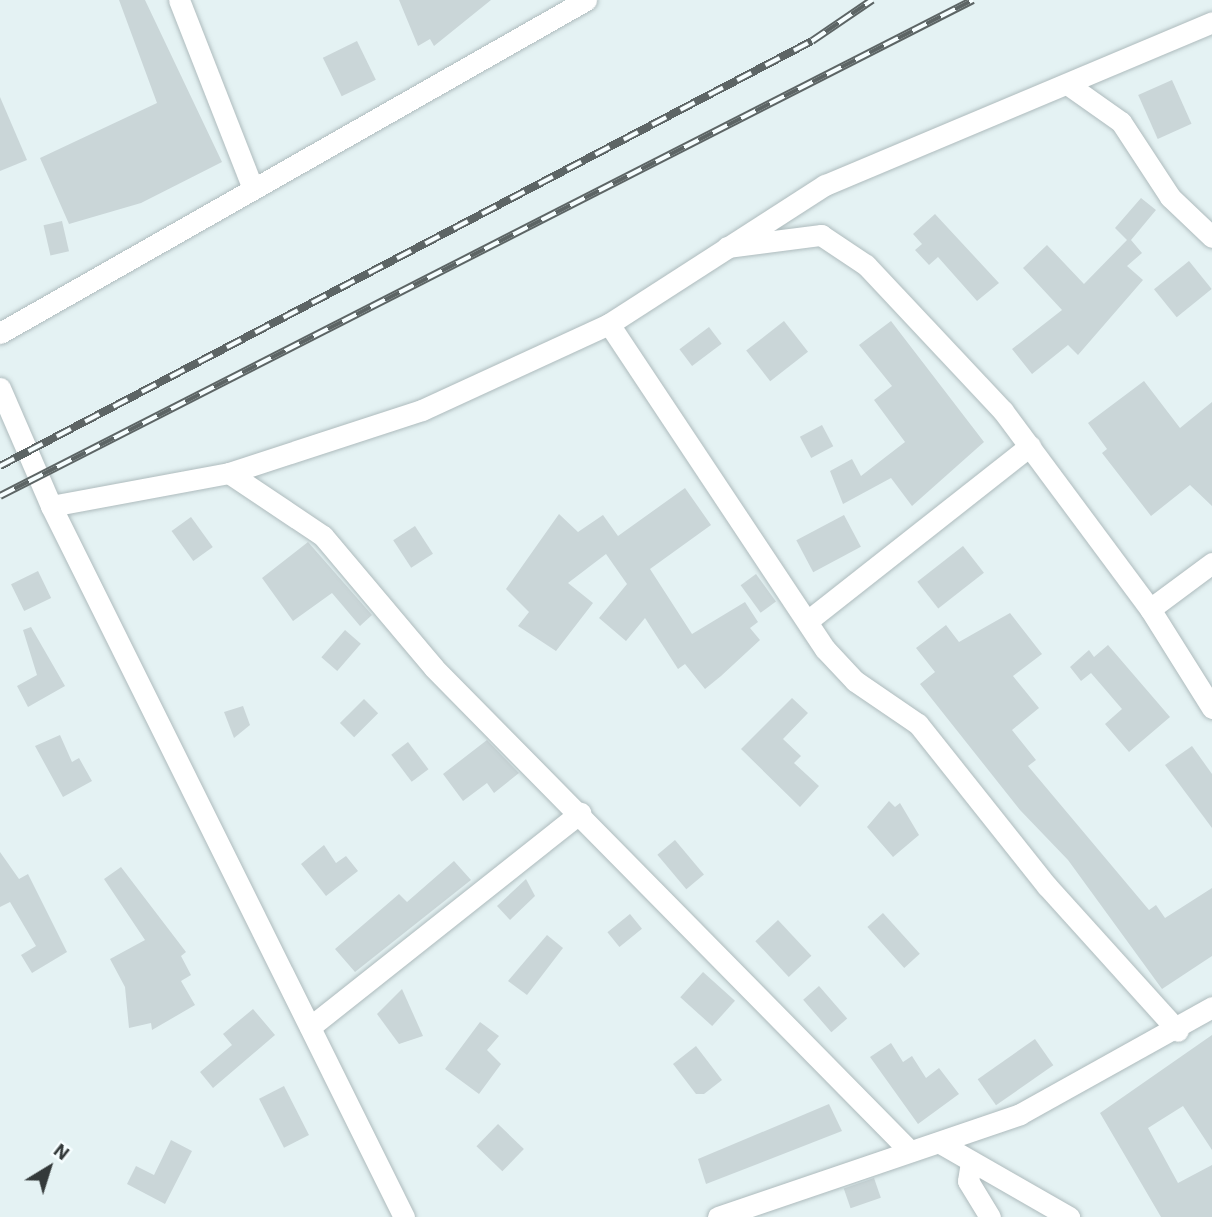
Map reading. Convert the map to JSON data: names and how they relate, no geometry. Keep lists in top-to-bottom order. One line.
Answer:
{"north":"top right"}
